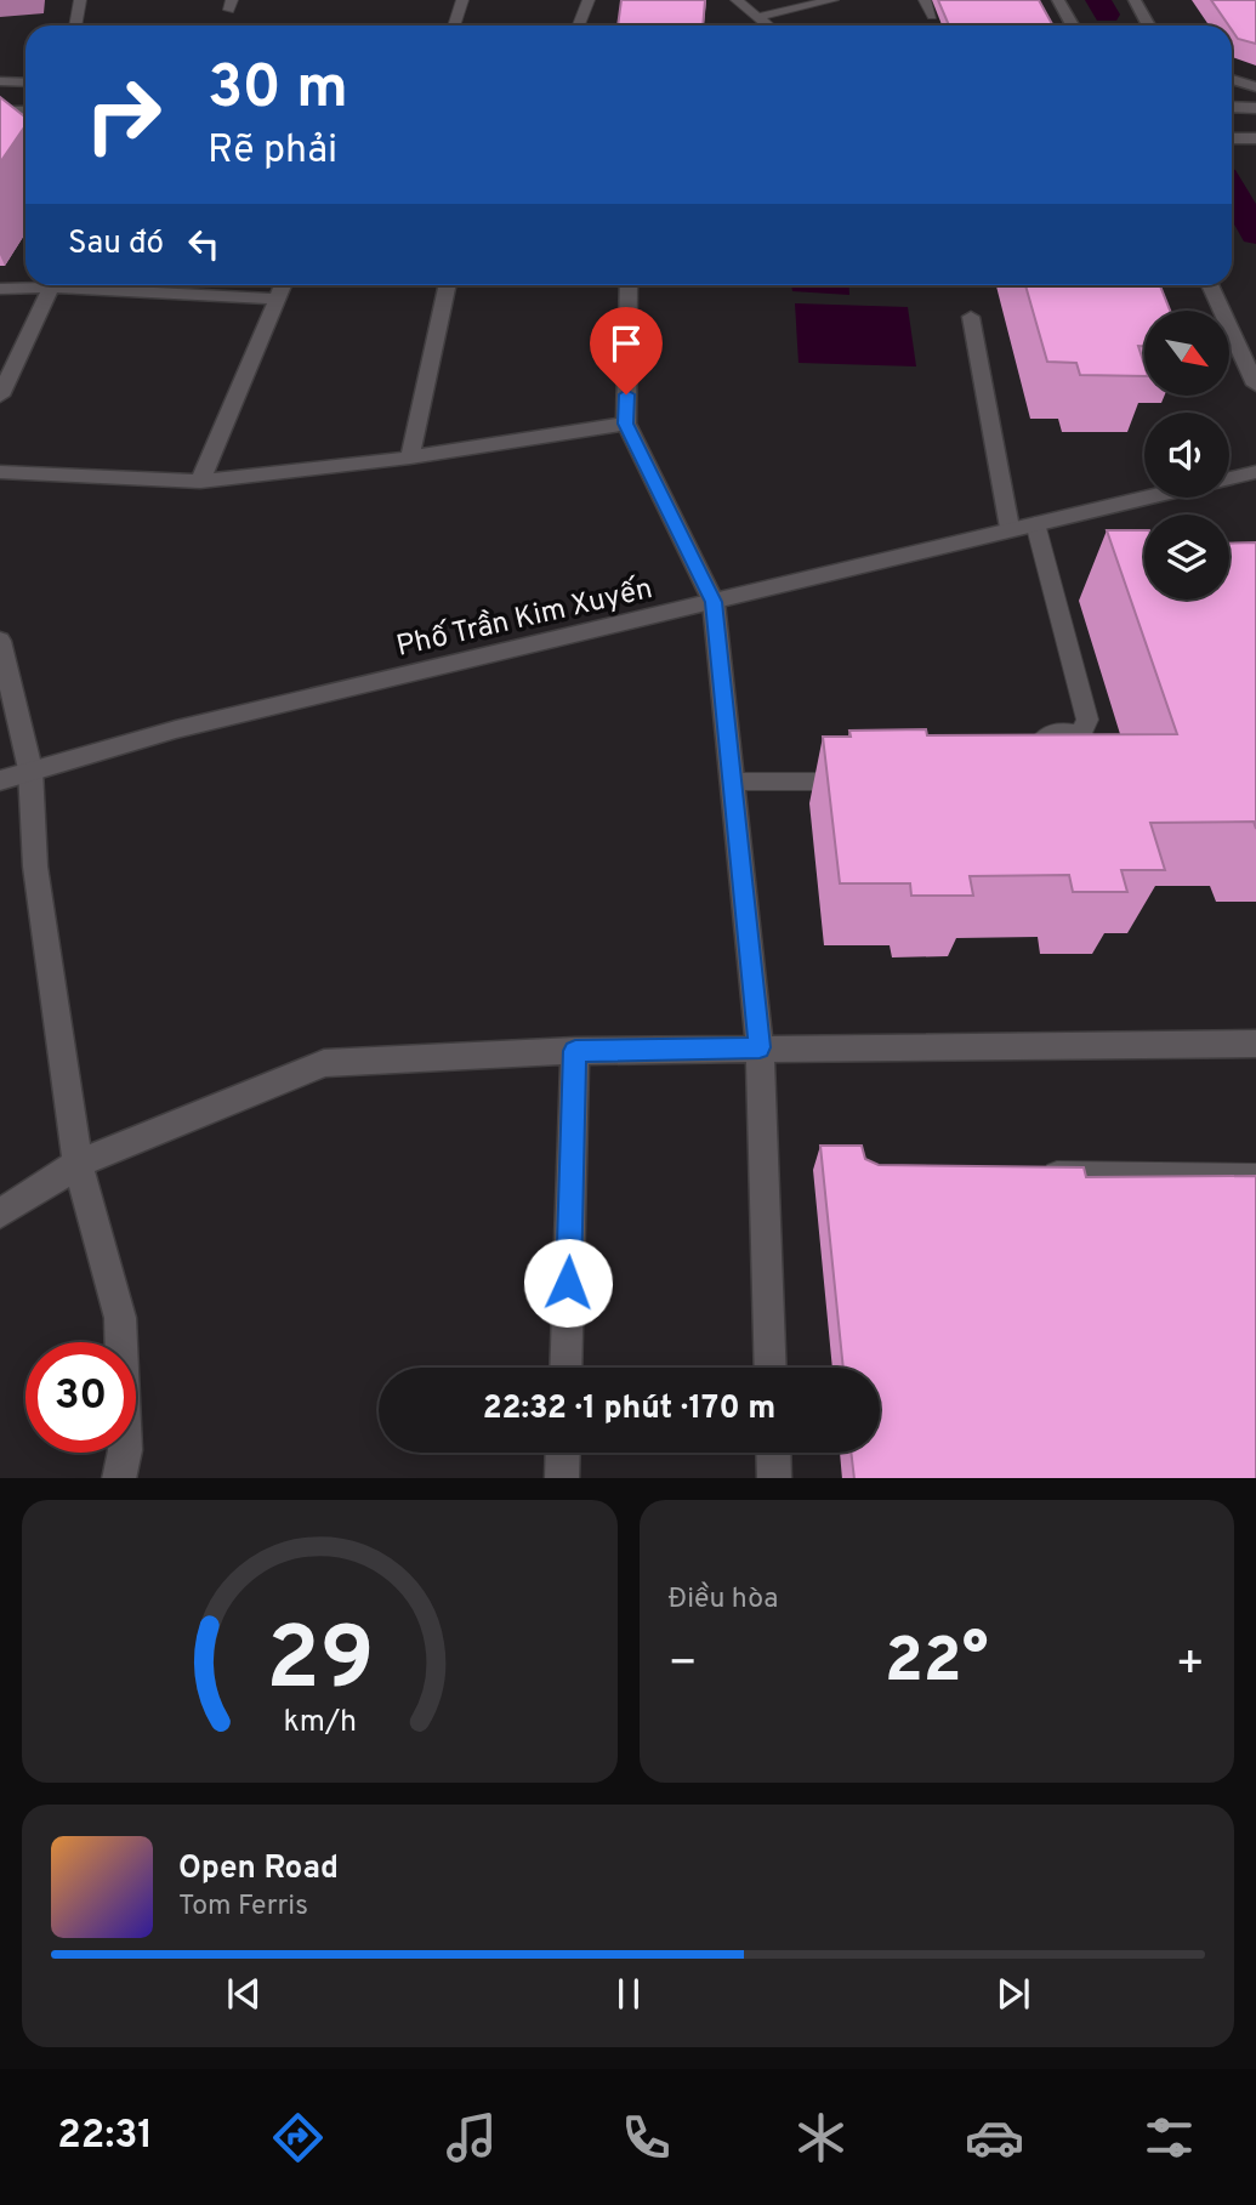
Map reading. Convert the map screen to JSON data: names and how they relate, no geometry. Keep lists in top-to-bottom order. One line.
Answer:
{"streets":{"street":["Phố Trần Kim Xuyến"]},"north":"bottom right","page":{"turn":["30 m","Rẽ phải"],"then":"Sau đó","limit":"30","trip":"22:32 · 1 phút · 170 m","tile":"Điều hòa","heat":["−","22°","+"],"song":["Open Road","Tom Ferris"],"tabs":"22:31","gauge":["29","km/h"]}}
